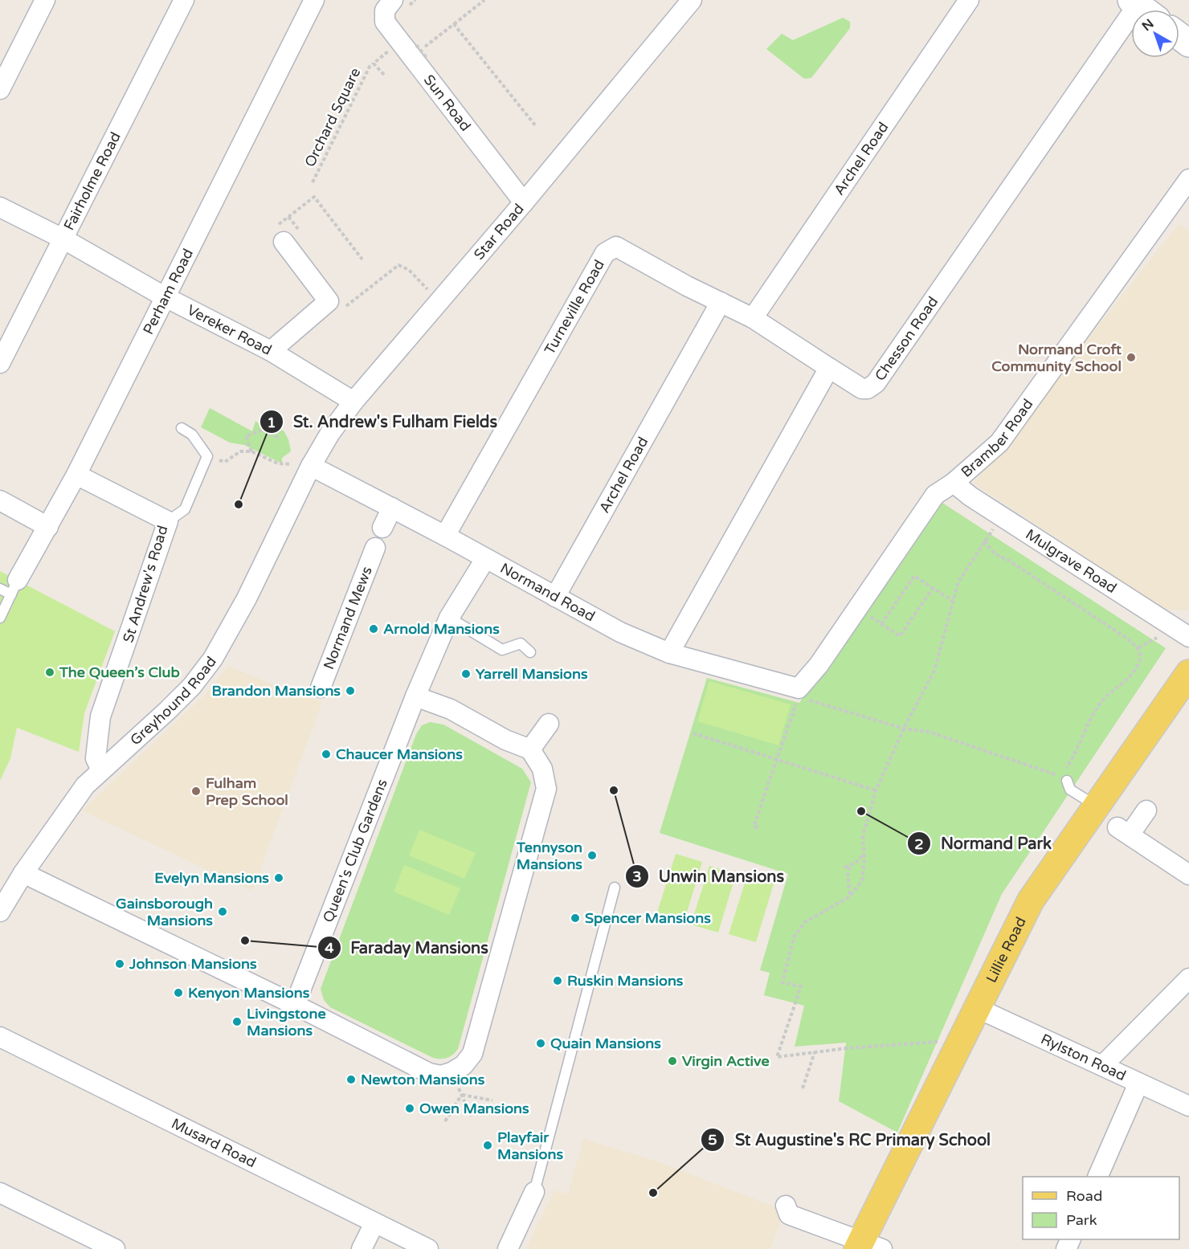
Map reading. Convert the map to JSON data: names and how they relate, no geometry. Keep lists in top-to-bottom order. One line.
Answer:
{"streets":{"main road":["Lillie Road"],"street":["Sun Road","Archel Road","Fairholme Road","Star Road","Perham Road","Turneville Road","Vereker Road","Chesson Road","Bramber Road","Mulgrave Road","St Andrew's Road","Normand Road","Normand Mews","Greyhound Road","Queen's Club Gardens","Rylston Road","Musard Road"],"path":["Orchard Square"]},"crossings":[["Sun Road","Orchard Square"],["Sun Road","Star Road"],["Archel Road","Turneville Road"],["Archel Road","Normand Road"],["Fairholme Road","Vereker Road"],["Star Road","Vereker Road"],["Star Road","Normand Road"],["Star Road","Greyhound Road"],["Perham Road","Vereker Road"],["Perham Road","St Andrew's Road"],["Turneville Road","Chesson Road"],["Turneville Road","Normand Road"],["Bramber Road","Mulgrave Road"],["Bramber Road","Normand Road"],["St Andrew's Road","Greyhound Road"],["Normand Road","Greyhound Road"],["Normand Road","Queen's Club Gardens"],["Lillie Road","Rylston Road"]],"places":["Normand Croft Community School","St. Andrew's Fulham Fields","Arnold Mansions","The Queen’s Club","Yarrell Mansions","Brandon Mansions","Chaucer Mansions","Unwin Mansions","Fulham Prep School","Normand Park","Tennyson Mansions","Evelyn Mansions","Gainsborough Mansions","Spencer Mansions","Faraday Mansions","Johnson Mansions","Ruskin Mansions","Kenyon Mansions","Livingstone Mansions","Quain Mansions","Virgin Active","Newton Mansions","Owen Mansions","Playfair Mansions","St Augustine's RC Primary School"],"legend":["Road","Park"],"north":"top left"}
